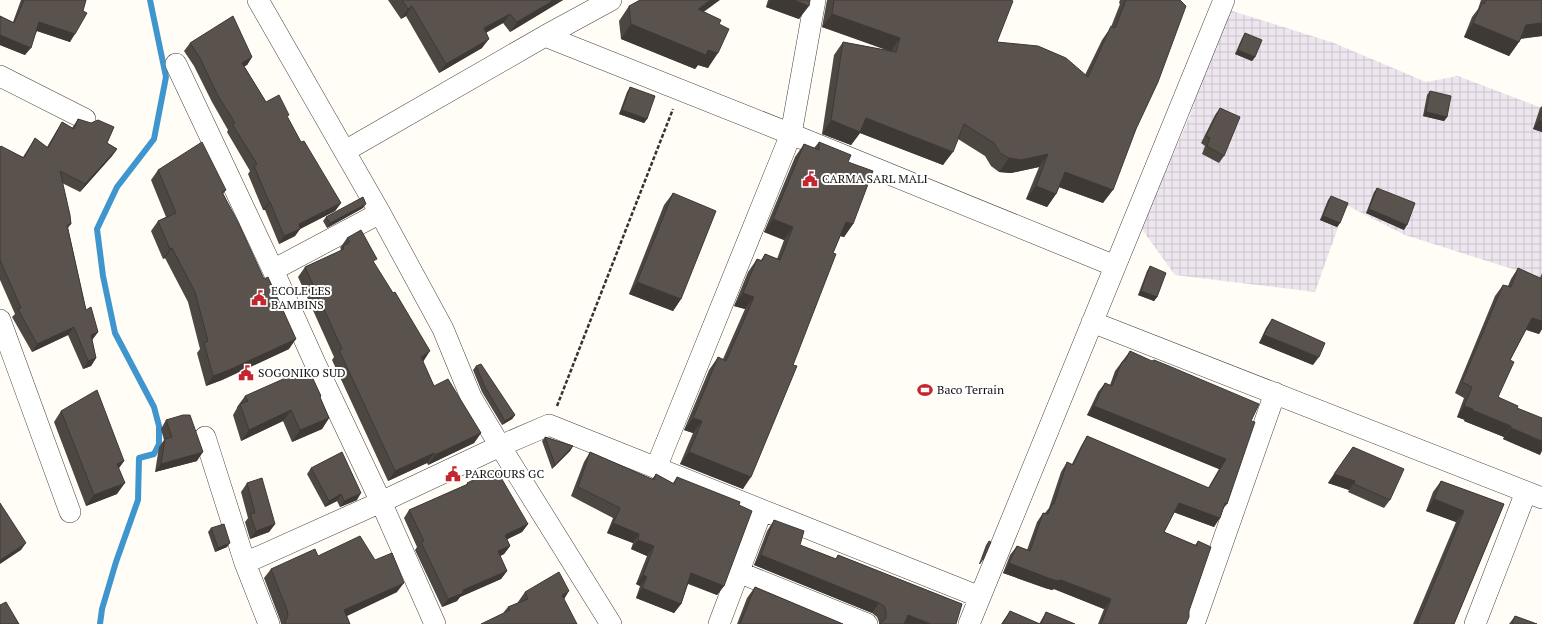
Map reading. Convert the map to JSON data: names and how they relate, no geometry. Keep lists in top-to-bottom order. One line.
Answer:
{"places":{"public building":["CARMA SARL MALI","ECOLE LES BAMBINS","SOGONIKO SUD","PARCOURS GC"],"sports":["Baco Terrain"]}}
